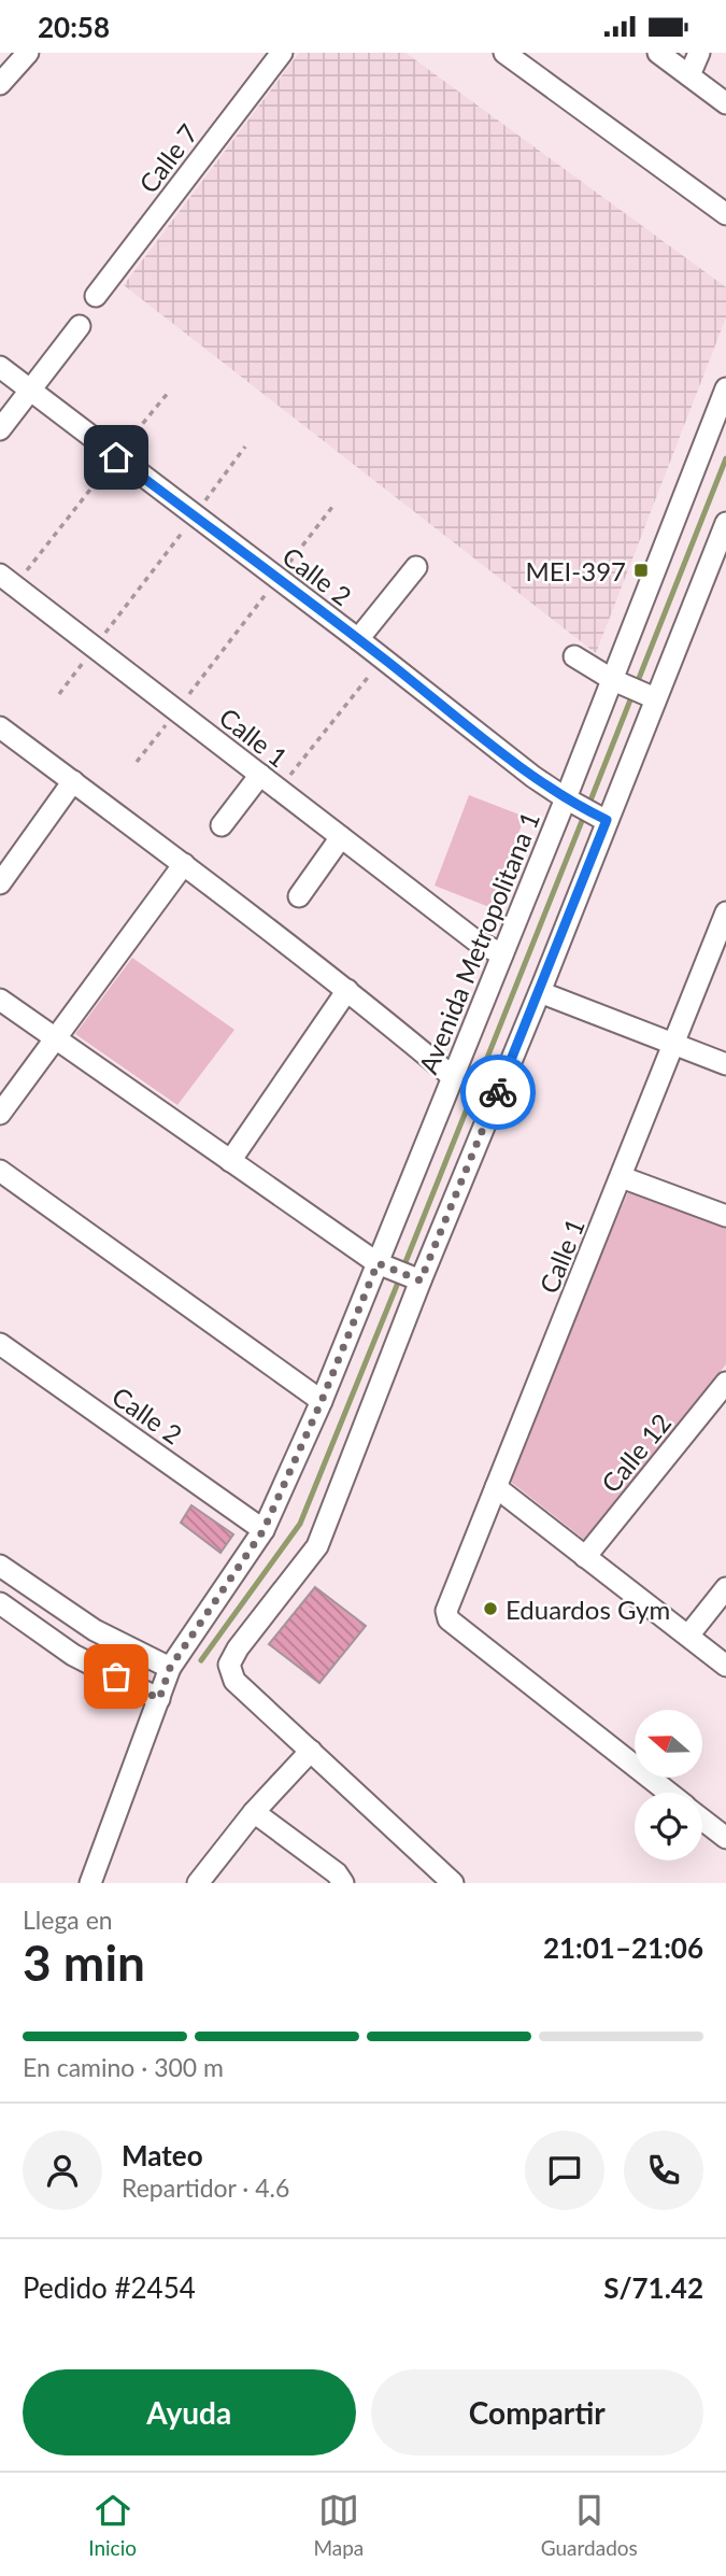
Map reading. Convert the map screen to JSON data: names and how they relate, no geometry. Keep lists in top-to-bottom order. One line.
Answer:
{"streets":{"street":["Calle 7","Calle 2","Calle 1","Avenida Metropolitana 1","Calle 12"]},"crossings":[["Calle 2","Avenida Metropolitana 1"],["Calle 1","Avenida Metropolitana 1"]],"places":{"transit":["MEI-397"],"other":["Eduardos Gym"]},"north":"left","page":{"status":"20:58","heading":["3 min","Llega en","21:01–21:06"],"panel":["Mateo","Repartidor · 4.6","Pedido #2454","S/71.42"],"bar":"En camino · 300 m","buttons":["Ayuda","Compartir"],"tabs":["Inicio","Mapa","Guardados"]}}
